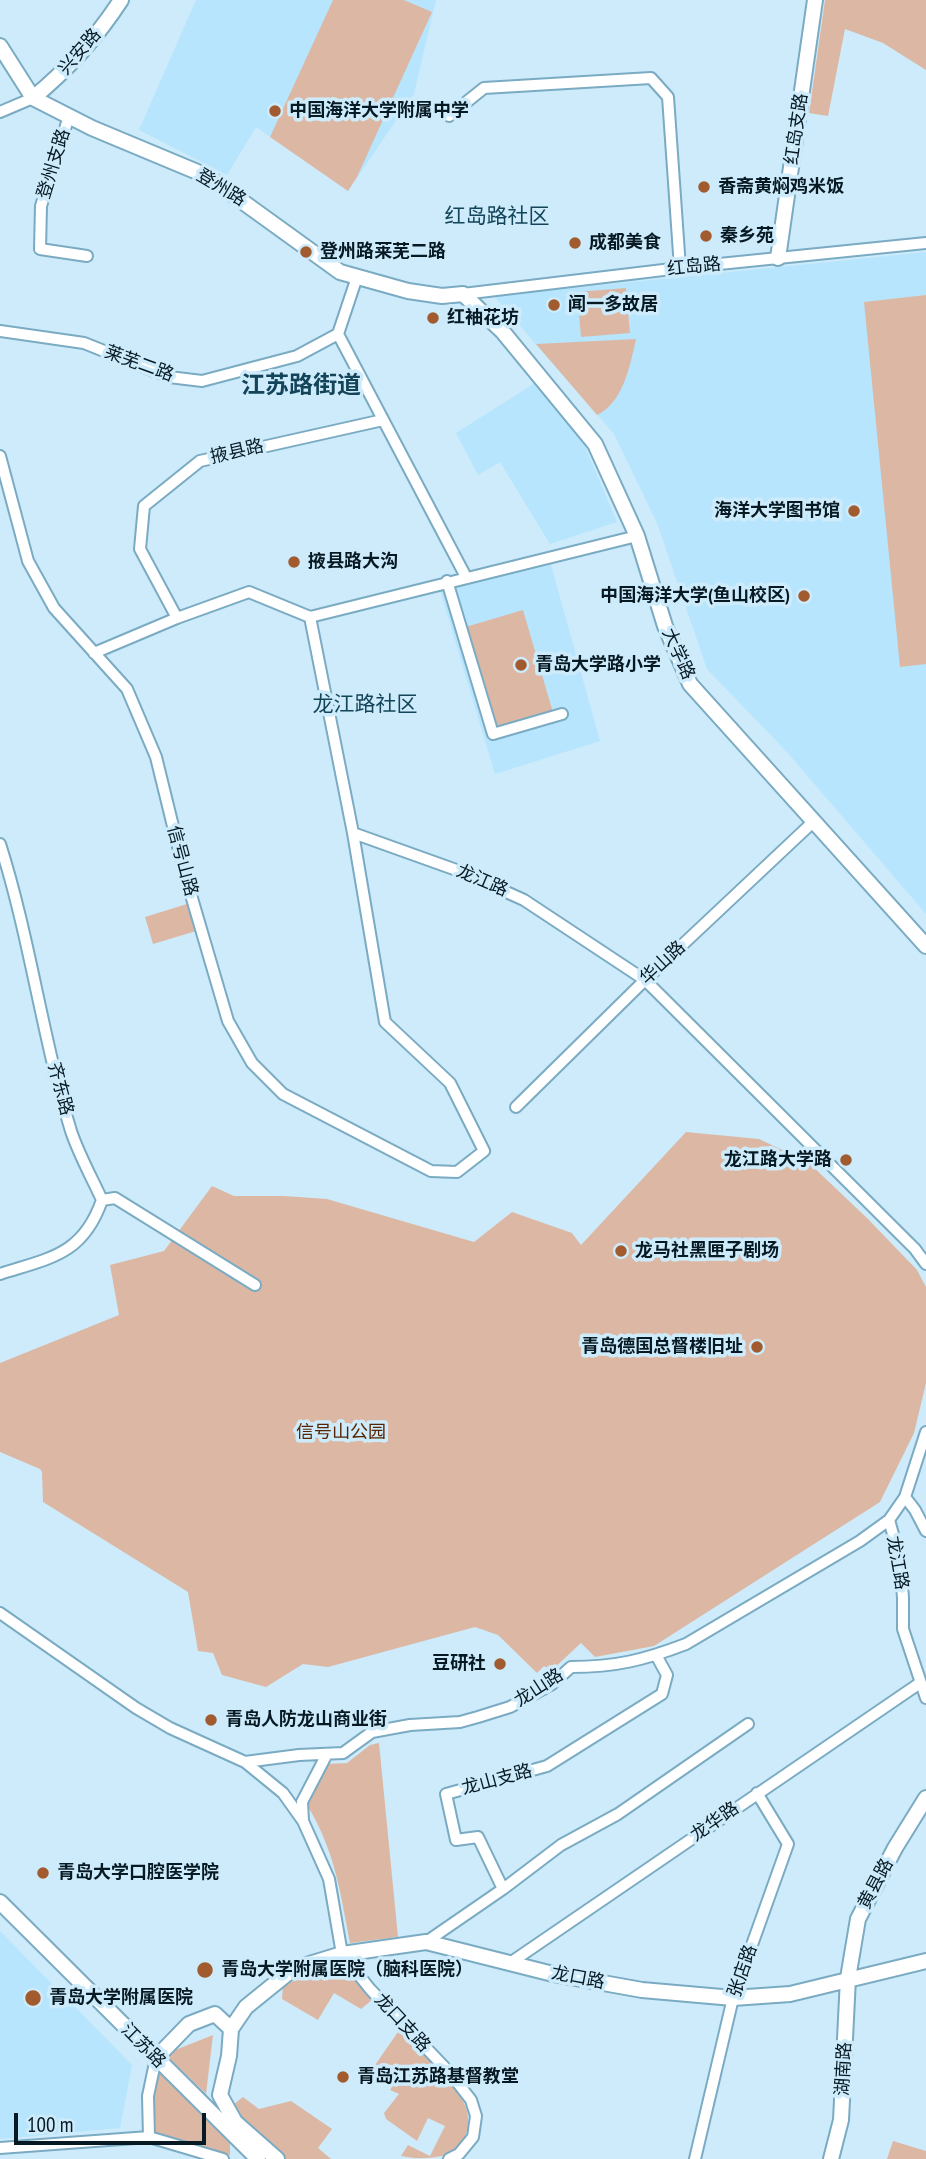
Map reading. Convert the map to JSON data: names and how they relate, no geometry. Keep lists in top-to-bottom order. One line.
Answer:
{"streets":{"main road":["兴安路","红岛支路","登州路","大学路","黄县路","龙口路","江苏路","湖南路"],"street":["登州支路","红岛路","莱芜二路","掖县路","信号山路","龙江路","华山路","齐东路","龙山路","龙山支路","龙华路","张店路","龙口支路"]},"crossings":[["兴安路","登州路"],["红岛支路","红岛路"],["登州支路","登州路"],["登州路","红岛路"],["登州路","大学路"],["红岛路","大学路"],["大学路","华山路"],["信号山路","龙江路"],["龙江路","华山路"],["龙江路","龙山路"],["龙江路","龙华路"],["龙山路","龙山支路"],["龙华路","张店路"],["龙华路","龙口路"],["黄县路","龙口路"],["黄县路","湖南路"],["张店路","龙口路"],["龙口路","龙口支路"],["龙口路","江苏路"],["龙口路","湖南路"]],"districts":["红岛路社区","江苏路街道","龙江路社区"],"parks":["信号山公园"],"places":["中国海洋大学附属中学","香斋黄焖鸡米饭","秦乡苑","成都美食","登州路莱芜二路","闻一多故居","红袖花坊","海洋大学图书馆","掖县路大沟","中国海洋大学(鱼山校区)","青岛大学路小学","龙江路大学路","龙马社黑匣子剧场","青岛德国总督楼旧址","豆研社","青岛人防龙山商业街","青岛大学口腔医学院","青岛大学附属医院（脑科医院）","青岛大学附属医院","青岛江苏路基督教堂"],"scale_bar":"100 m"}
